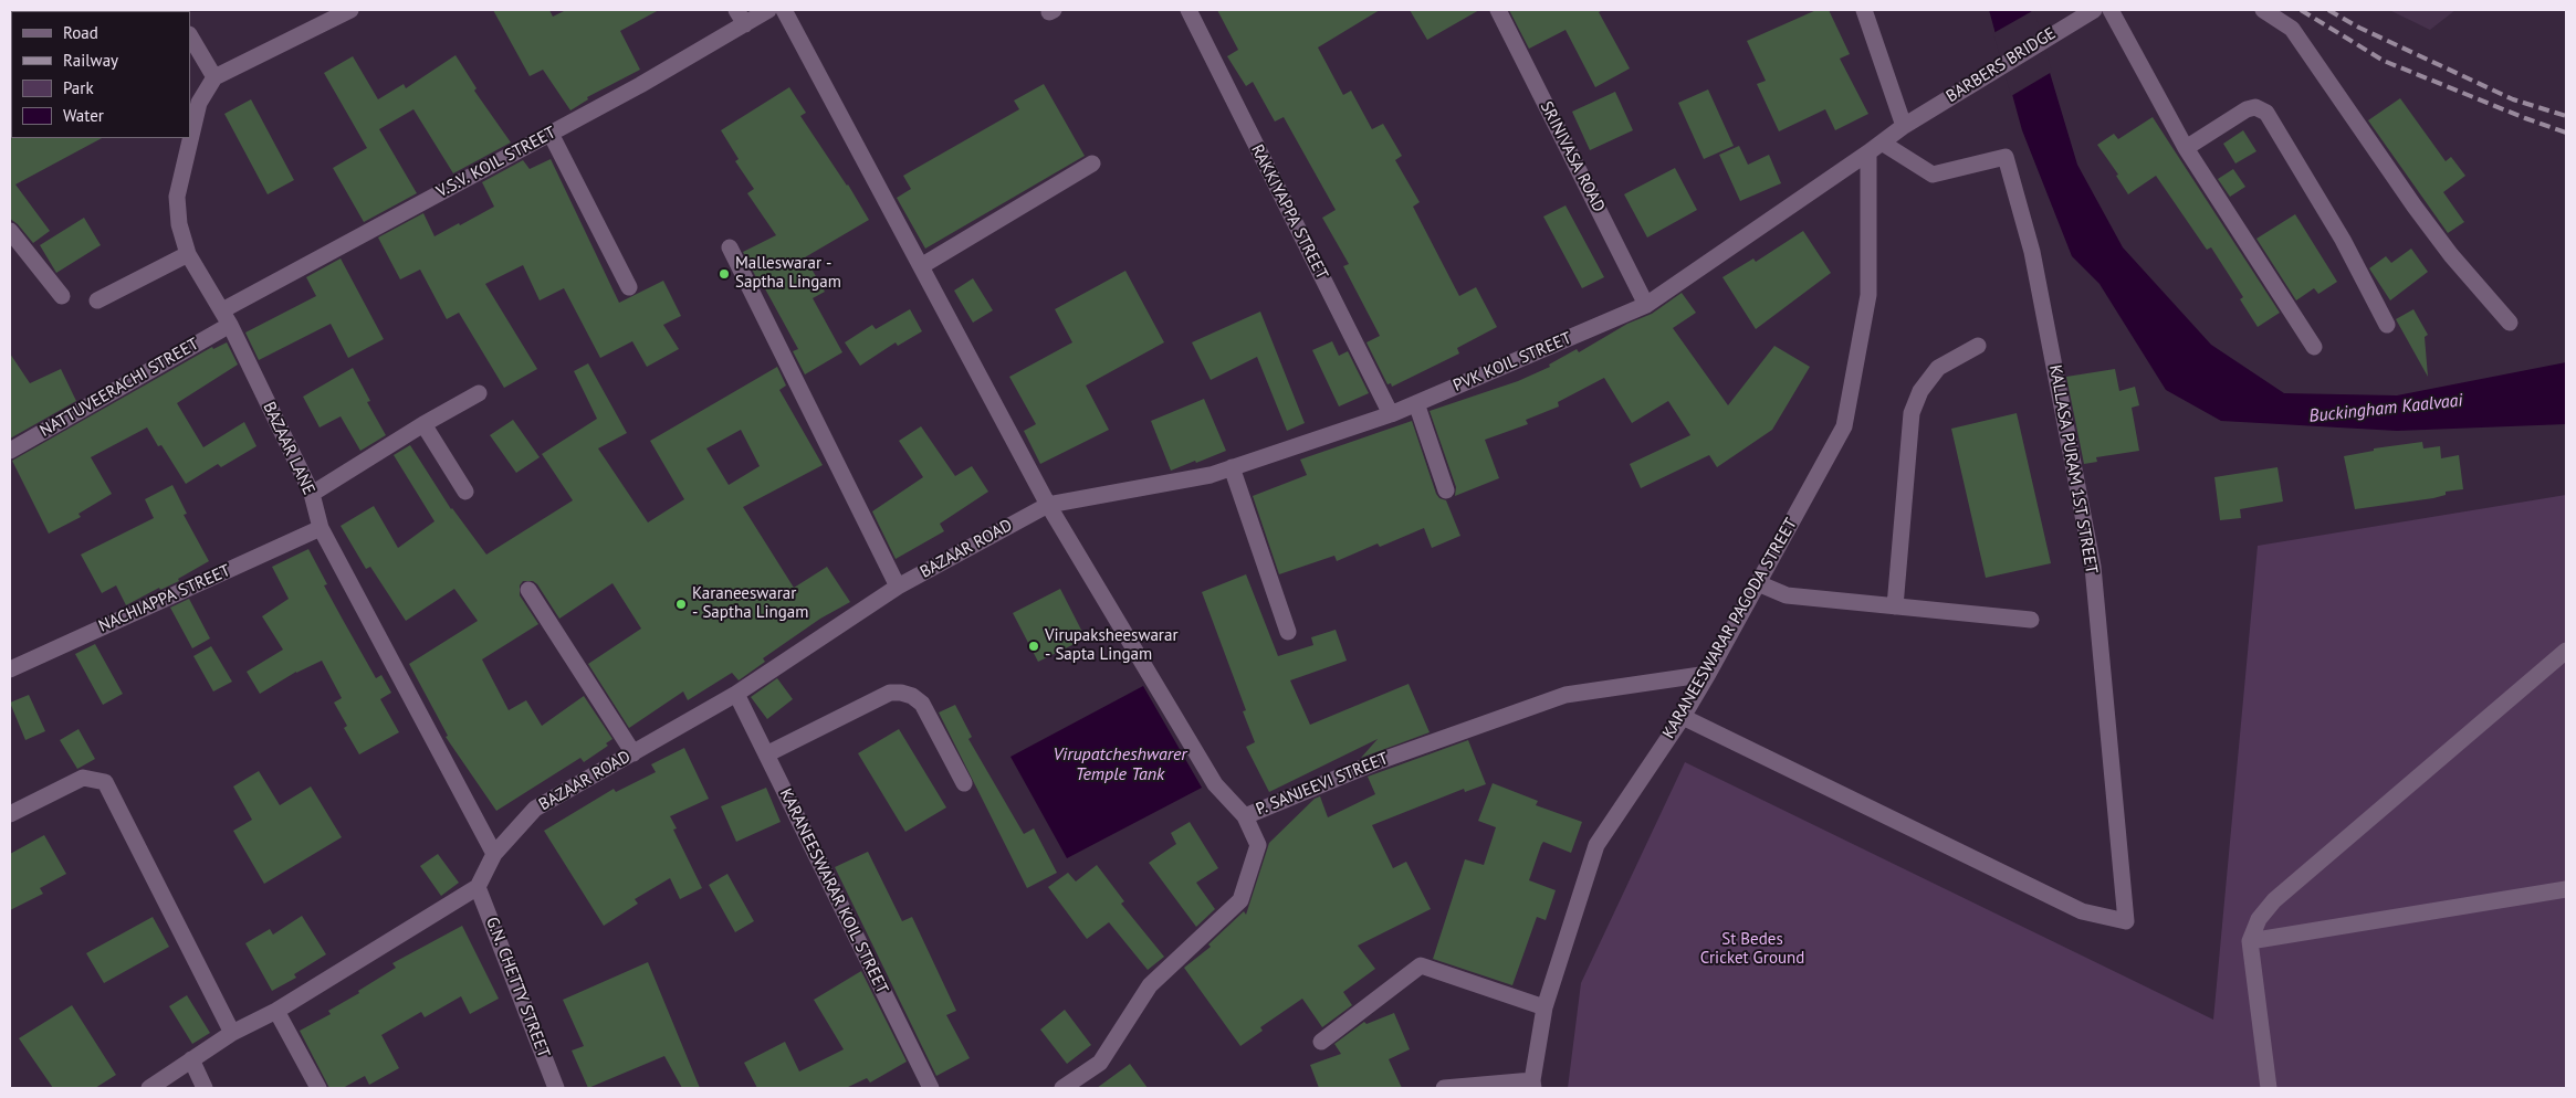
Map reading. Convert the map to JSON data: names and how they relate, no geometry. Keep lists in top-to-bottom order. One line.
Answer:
{"streets":{"street":["BARBERS BRIDGE","SRINIVASA ROAD","V.S.V. KOIL STREET","RAKKIYAPPA STREET","PVK KOIL STREET","NATTUVEERACHI STREET","BAZAAR LANE","KALLASA PURAM 1ST STREET","BAZAAR ROAD","NACHIAPPA STREET","KARANEESWARAR PAGODA STREET","P. SANJEEVI STREET","KARANEESWARAR KOIL STREET","G.N. CHETTY STREET"]},"crossings":[["BARBERS BRIDGE","PVK KOIL STREET"],["SRINIVASA ROAD","PVK KOIL STREET"],["V.S.V. KOIL STREET","BAZAAR LANE"],["RAKKIYAPPA STREET","PVK KOIL STREET"],["PVK KOIL STREET","KALLASA PURAM 1ST STREET"],["PVK KOIL STREET","BAZAAR ROAD"],["PVK KOIL STREET","KARANEESWARAR PAGODA STREET"],["NATTUVEERACHI STREET","BAZAAR LANE"],["BAZAAR LANE","BAZAAR ROAD"],["BAZAAR LANE","NACHIAPPA STREET"],["KALLASA PURAM 1ST STREET","KARANEESWARAR PAGODA STREET"],["BAZAAR ROAD","KARANEESWARAR KOIL STREET"],["BAZAAR ROAD","G.N. CHETTY STREET"],["KARANEESWARAR PAGODA STREET","P. SANJEEVI STREET"]],"water":["Buckingham Kaalvaai","Virupatcheshwarer Temple Tank"],"parks":["St Bedes Cricket Ground"],"places":["Malleswarar - Saptha Lingam","Karaneeswarar - Saptha Lingam","Virupaksheeswarar - Sapta Lingam"],"legend":["Road","Railway","Park","Water"]}
